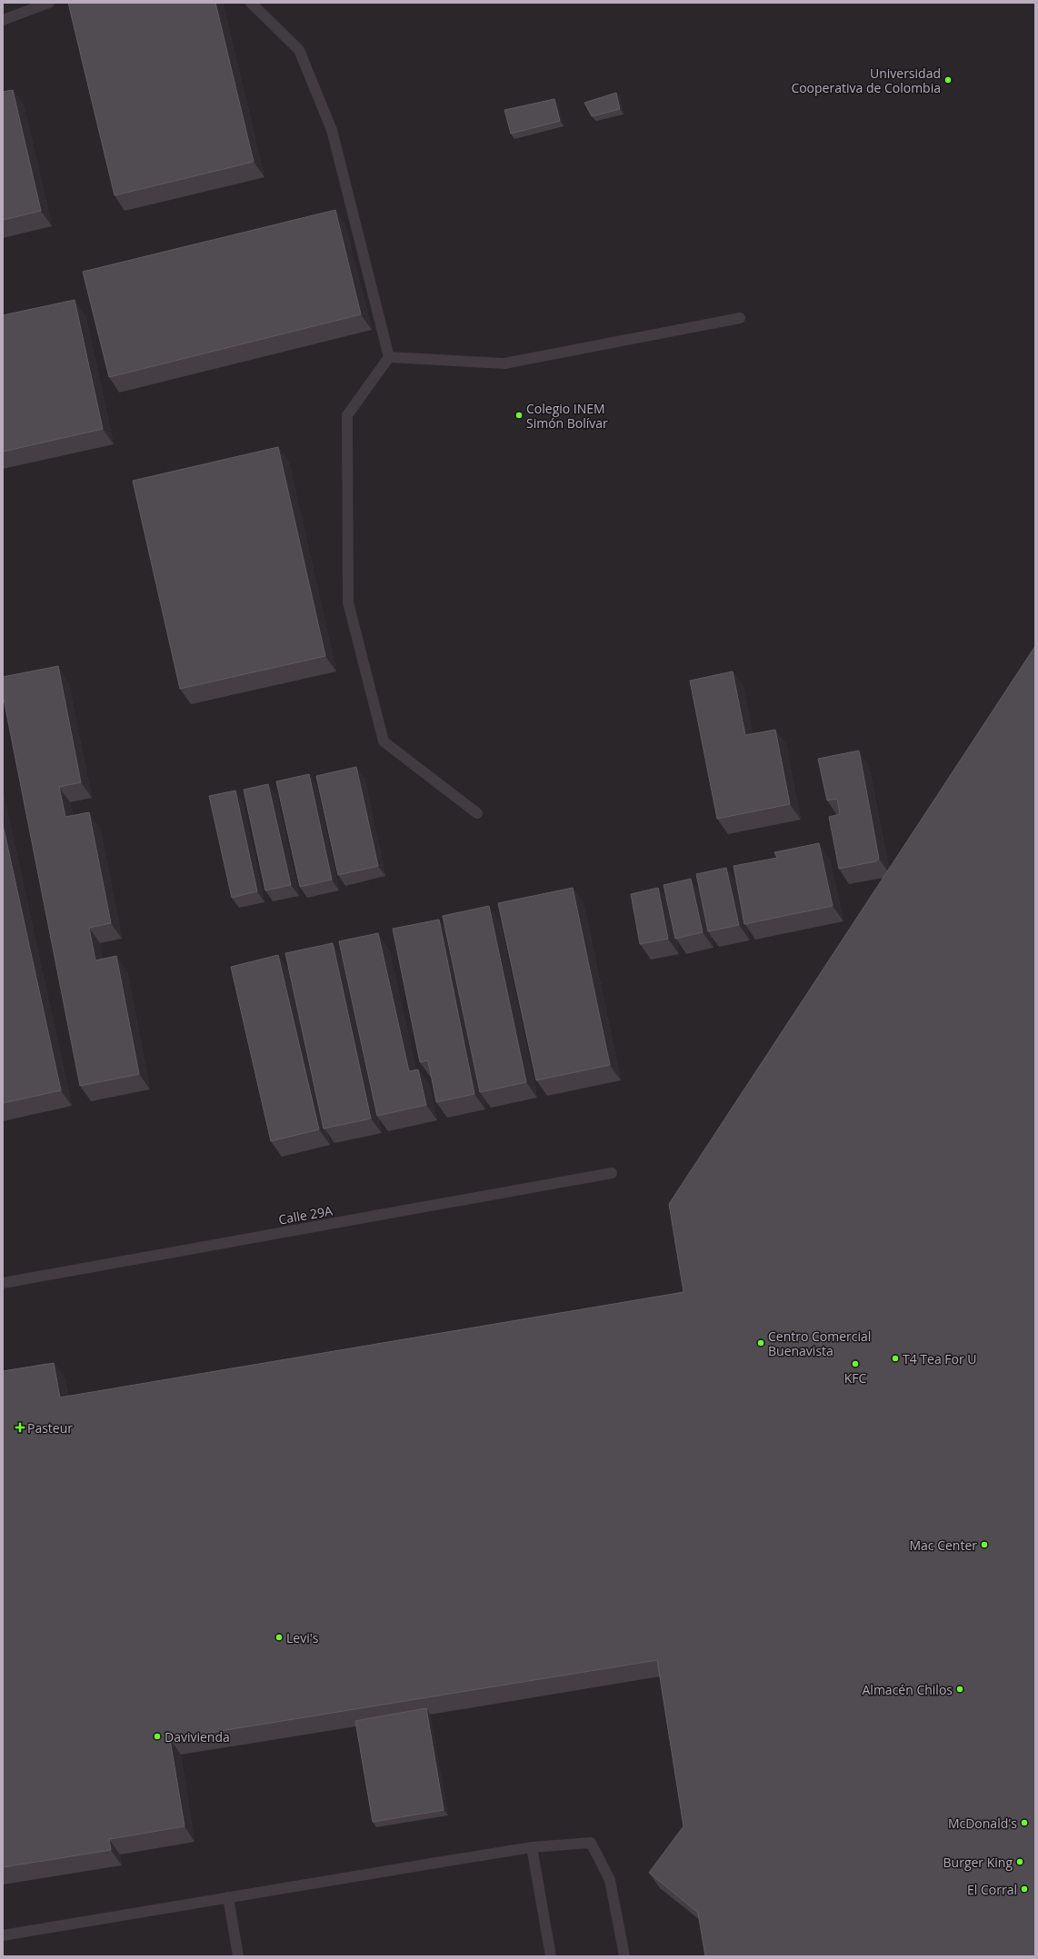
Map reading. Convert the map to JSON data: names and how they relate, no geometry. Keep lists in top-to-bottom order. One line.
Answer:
{"streets":{"lane":["Calle 29A"]},"places":{"other":["Universidad Cooperativa de Colombia","Colegio INEM Simón Bolívar","Centro Comercial Buenavista","T4 Tea For U","KFC","Mac Center","Levi's","Almacén Chilos","Davivienda","McDonald's","Burger King","El Corral"],"health":["Pasteur"]}}
